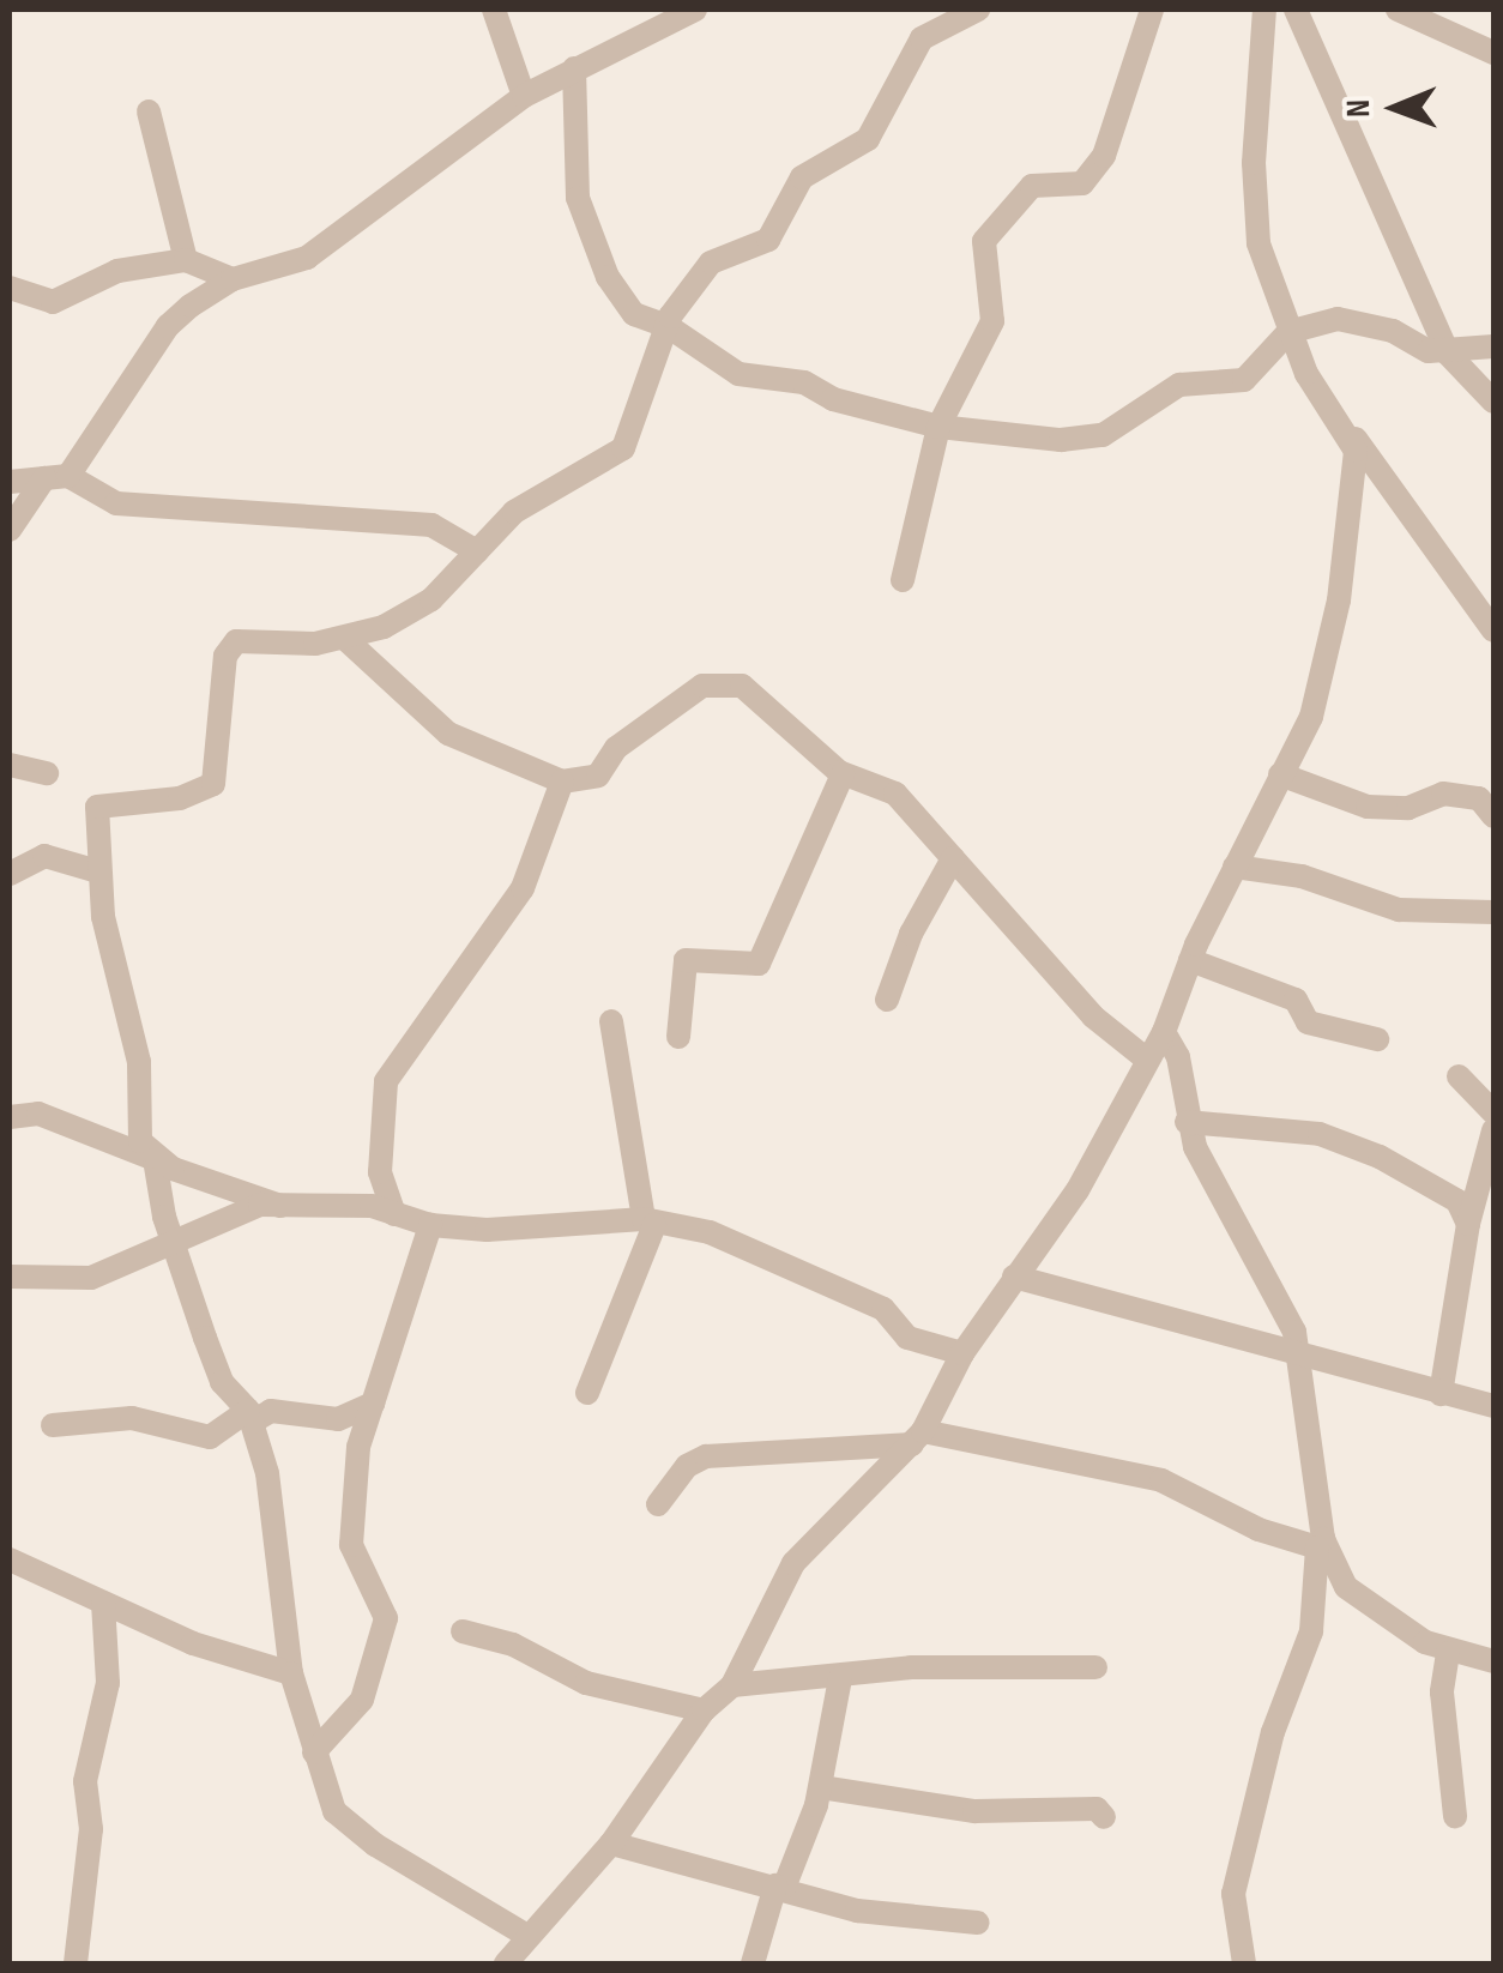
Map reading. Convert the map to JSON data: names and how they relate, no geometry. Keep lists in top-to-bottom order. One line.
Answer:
{"north":"left"}
